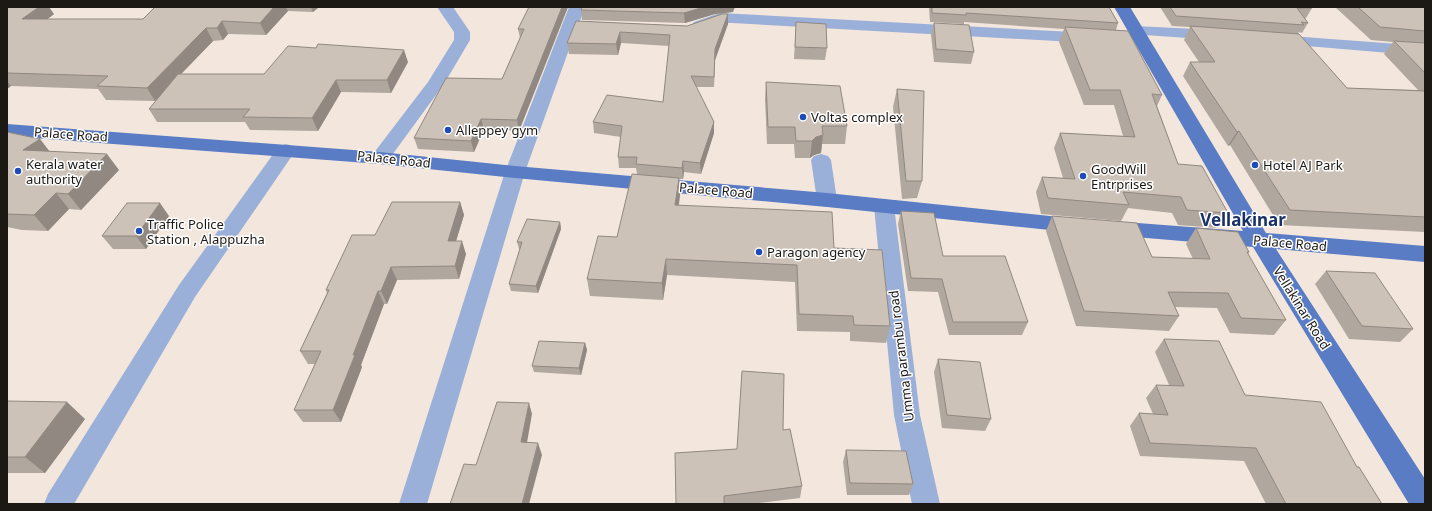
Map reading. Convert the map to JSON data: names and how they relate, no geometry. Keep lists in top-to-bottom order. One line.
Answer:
{"streets":{"main road":["Palace Road","Vellakinar Road"],"street":["Umma parambu road"]},"crossings":[["Palace Road","Vellakinar Road"],["Palace Road","Umma parambu road"]],"districts":["Vellakinar"],"places":["Voltas complex","Alleppey gym","Hotel AJ Park","Kerala water authority","GoodWill Entrprises","Traffic Police Station , Alappuzha","Paragon agency"]}
